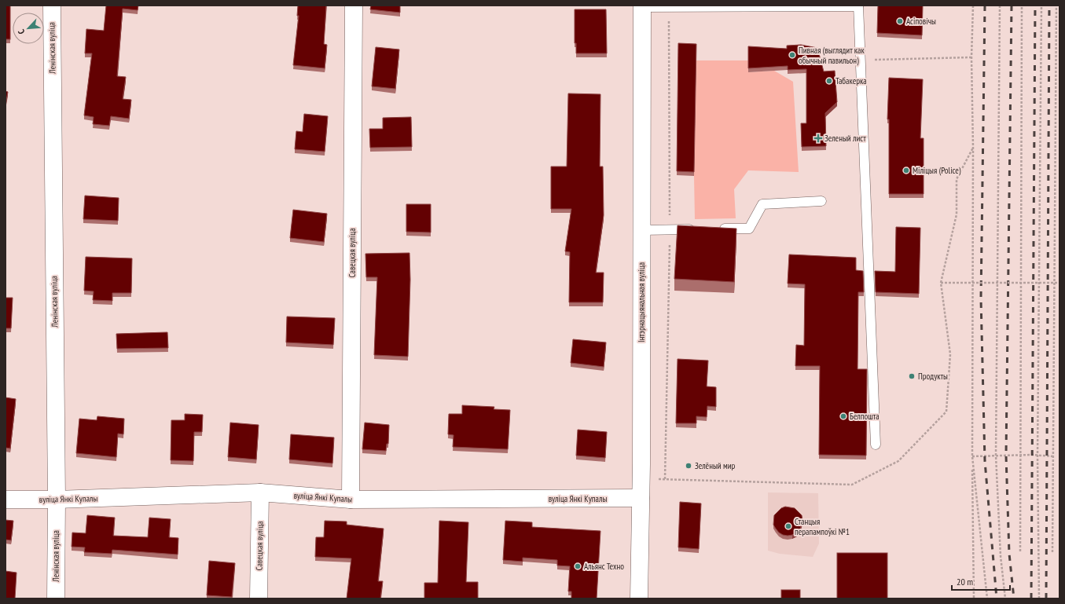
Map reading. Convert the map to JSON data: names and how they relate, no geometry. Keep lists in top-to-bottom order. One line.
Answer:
{"streets":{"street":["Ленінская вуліца","Савецкая вуліца","Інтэрнацыянальная вуліца","вуліца Янкі Купалы"]},"crossings":[["Ленінская вуліца","вуліца Янкі Купалы"],["Савецкая вуліца","вуліца Янкі Купалы"],["Інтэрнацыянальная вуліца","вуліца Янкі Купалы"]],"places":{"other":["Асіповічы","Пивная (выглядит как обычный павильон)","Табакерка","Міліцыя (Police)","Продукты","Белпошта","Зелёный мир","Станцыя перапампоўкі №1","Альянс Техно"],"health":["Зеленый лист"]},"scale_bar":"20 m","north":"bottom left"}
